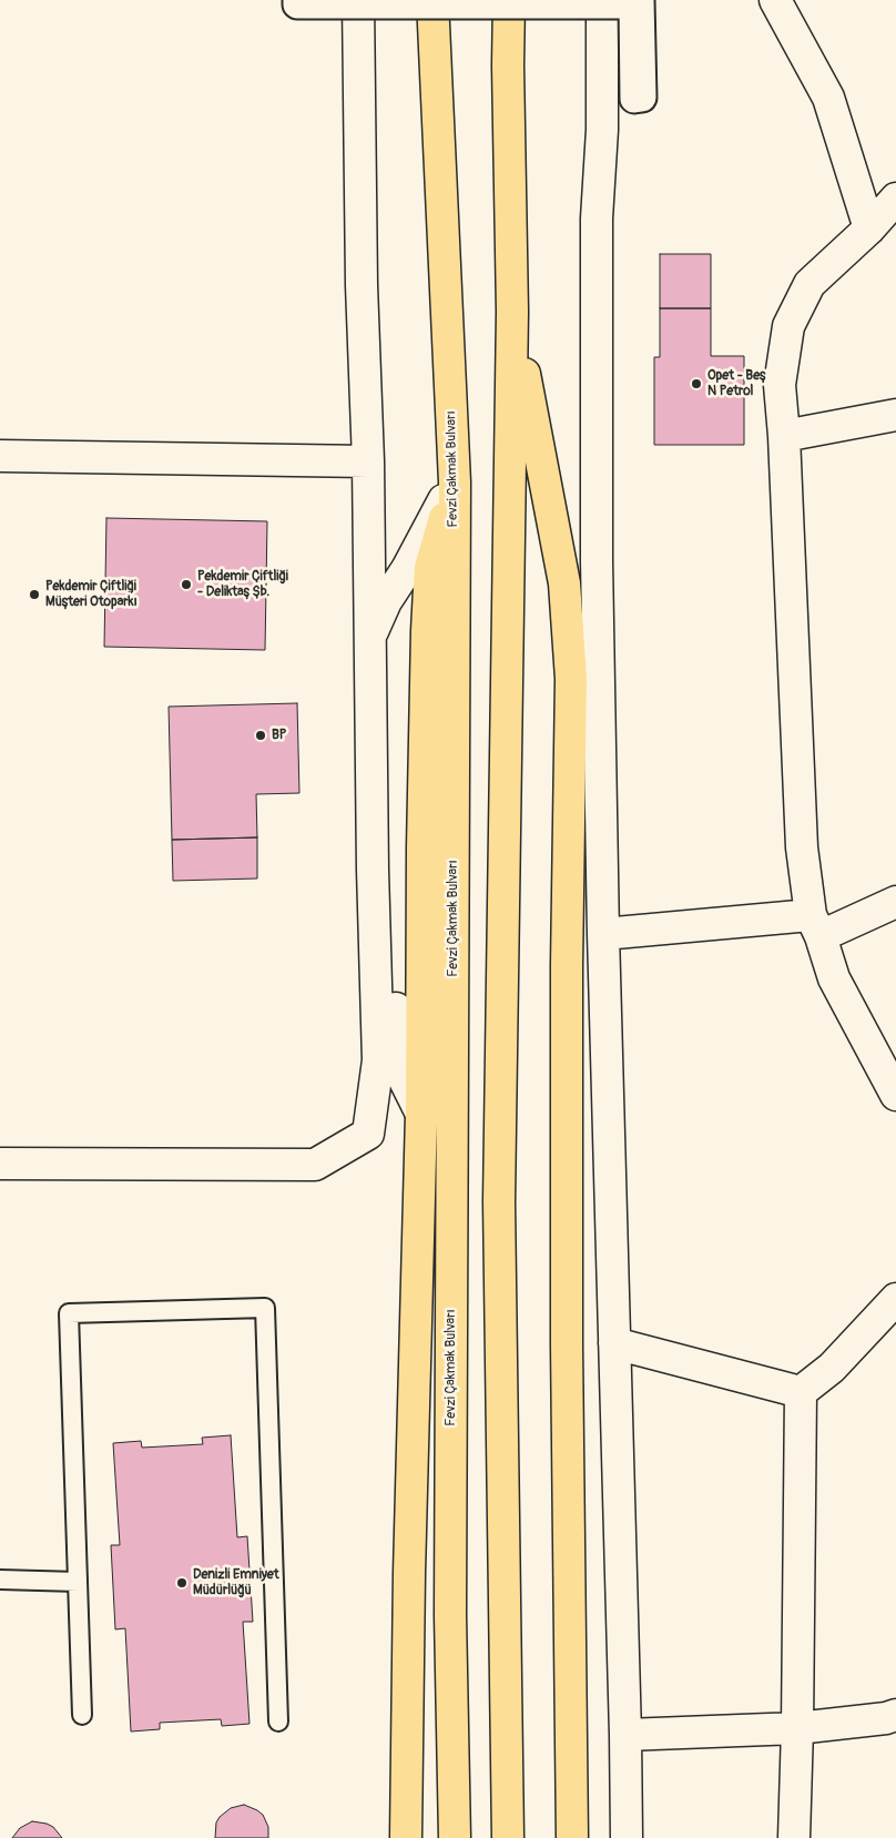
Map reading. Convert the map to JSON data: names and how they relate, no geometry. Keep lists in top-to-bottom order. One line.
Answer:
{"streets":{"main road":["Fevzi Çakmak Bulvarı"]},"places":["Opet - Beş N Petrol","Pekdemir Çiftliği - Deliktaş Şb.","Pekdemir Çiftliği Müşteri Otoparkı","BP","Denizli Emniyet Müdürlüğü"]}
